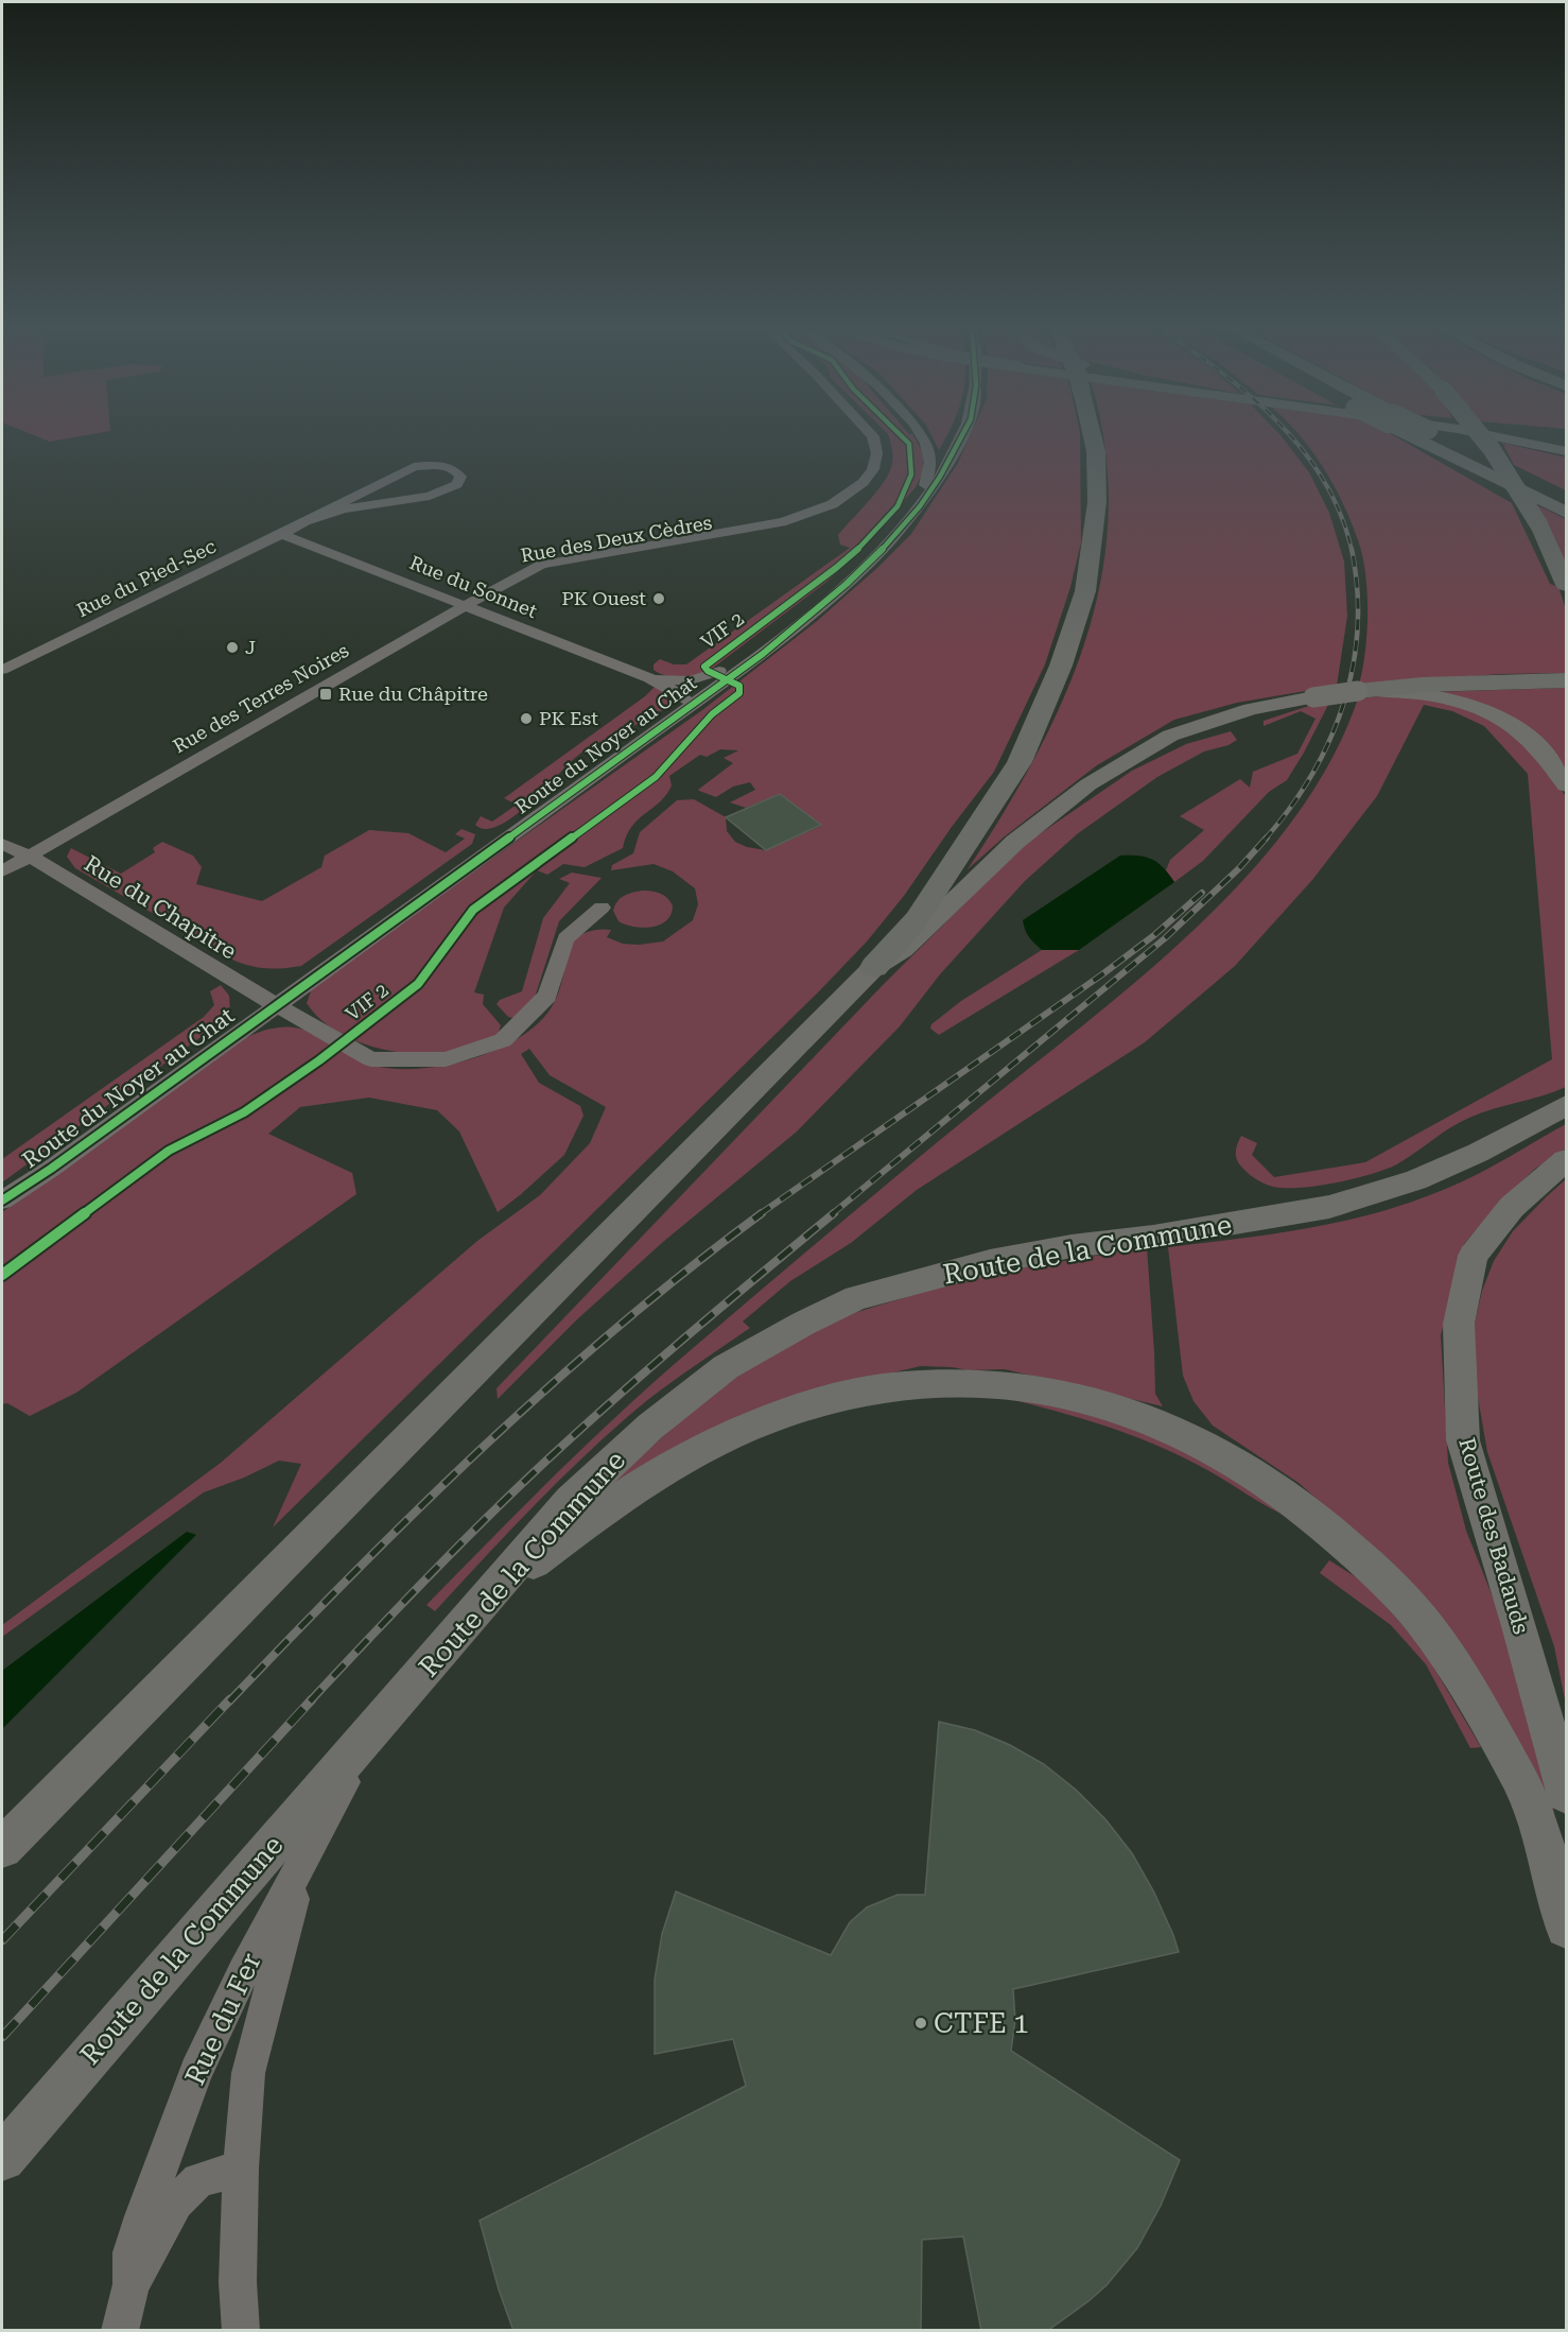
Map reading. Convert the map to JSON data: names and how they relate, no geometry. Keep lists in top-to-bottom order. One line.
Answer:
{"streets":{"main road":["Route de la Commune","Route des Badauds"],"street":["Rue des Deux Cèdres","Rue du Pied-Sec","Rue du Sonnet","Rue des Terres Noires","Route du Noyer au Chat","Rue du Chapitre","Rue du Fer"],"cycle path":["VIF 2"]},"crossings":[["Rue des Deux Cèdres","Rue des Terres Noires"],["Rue du Pied-Sec","Rue du Sonnet"],["Rue du Sonnet","Rue des Terres Noires"],["Rue du Sonnet","Route du Noyer au Chat"],["Rue des Terres Noires","Rue du Chapitre"],["Route du Noyer au Chat","Rue du Chapitre"],["Route de la Commune","Rue du Fer"]],"places":{"other":["PK Ouest","J","PK Est","CTFE 1"],"transit":["Rue du Châpitre"]}}
